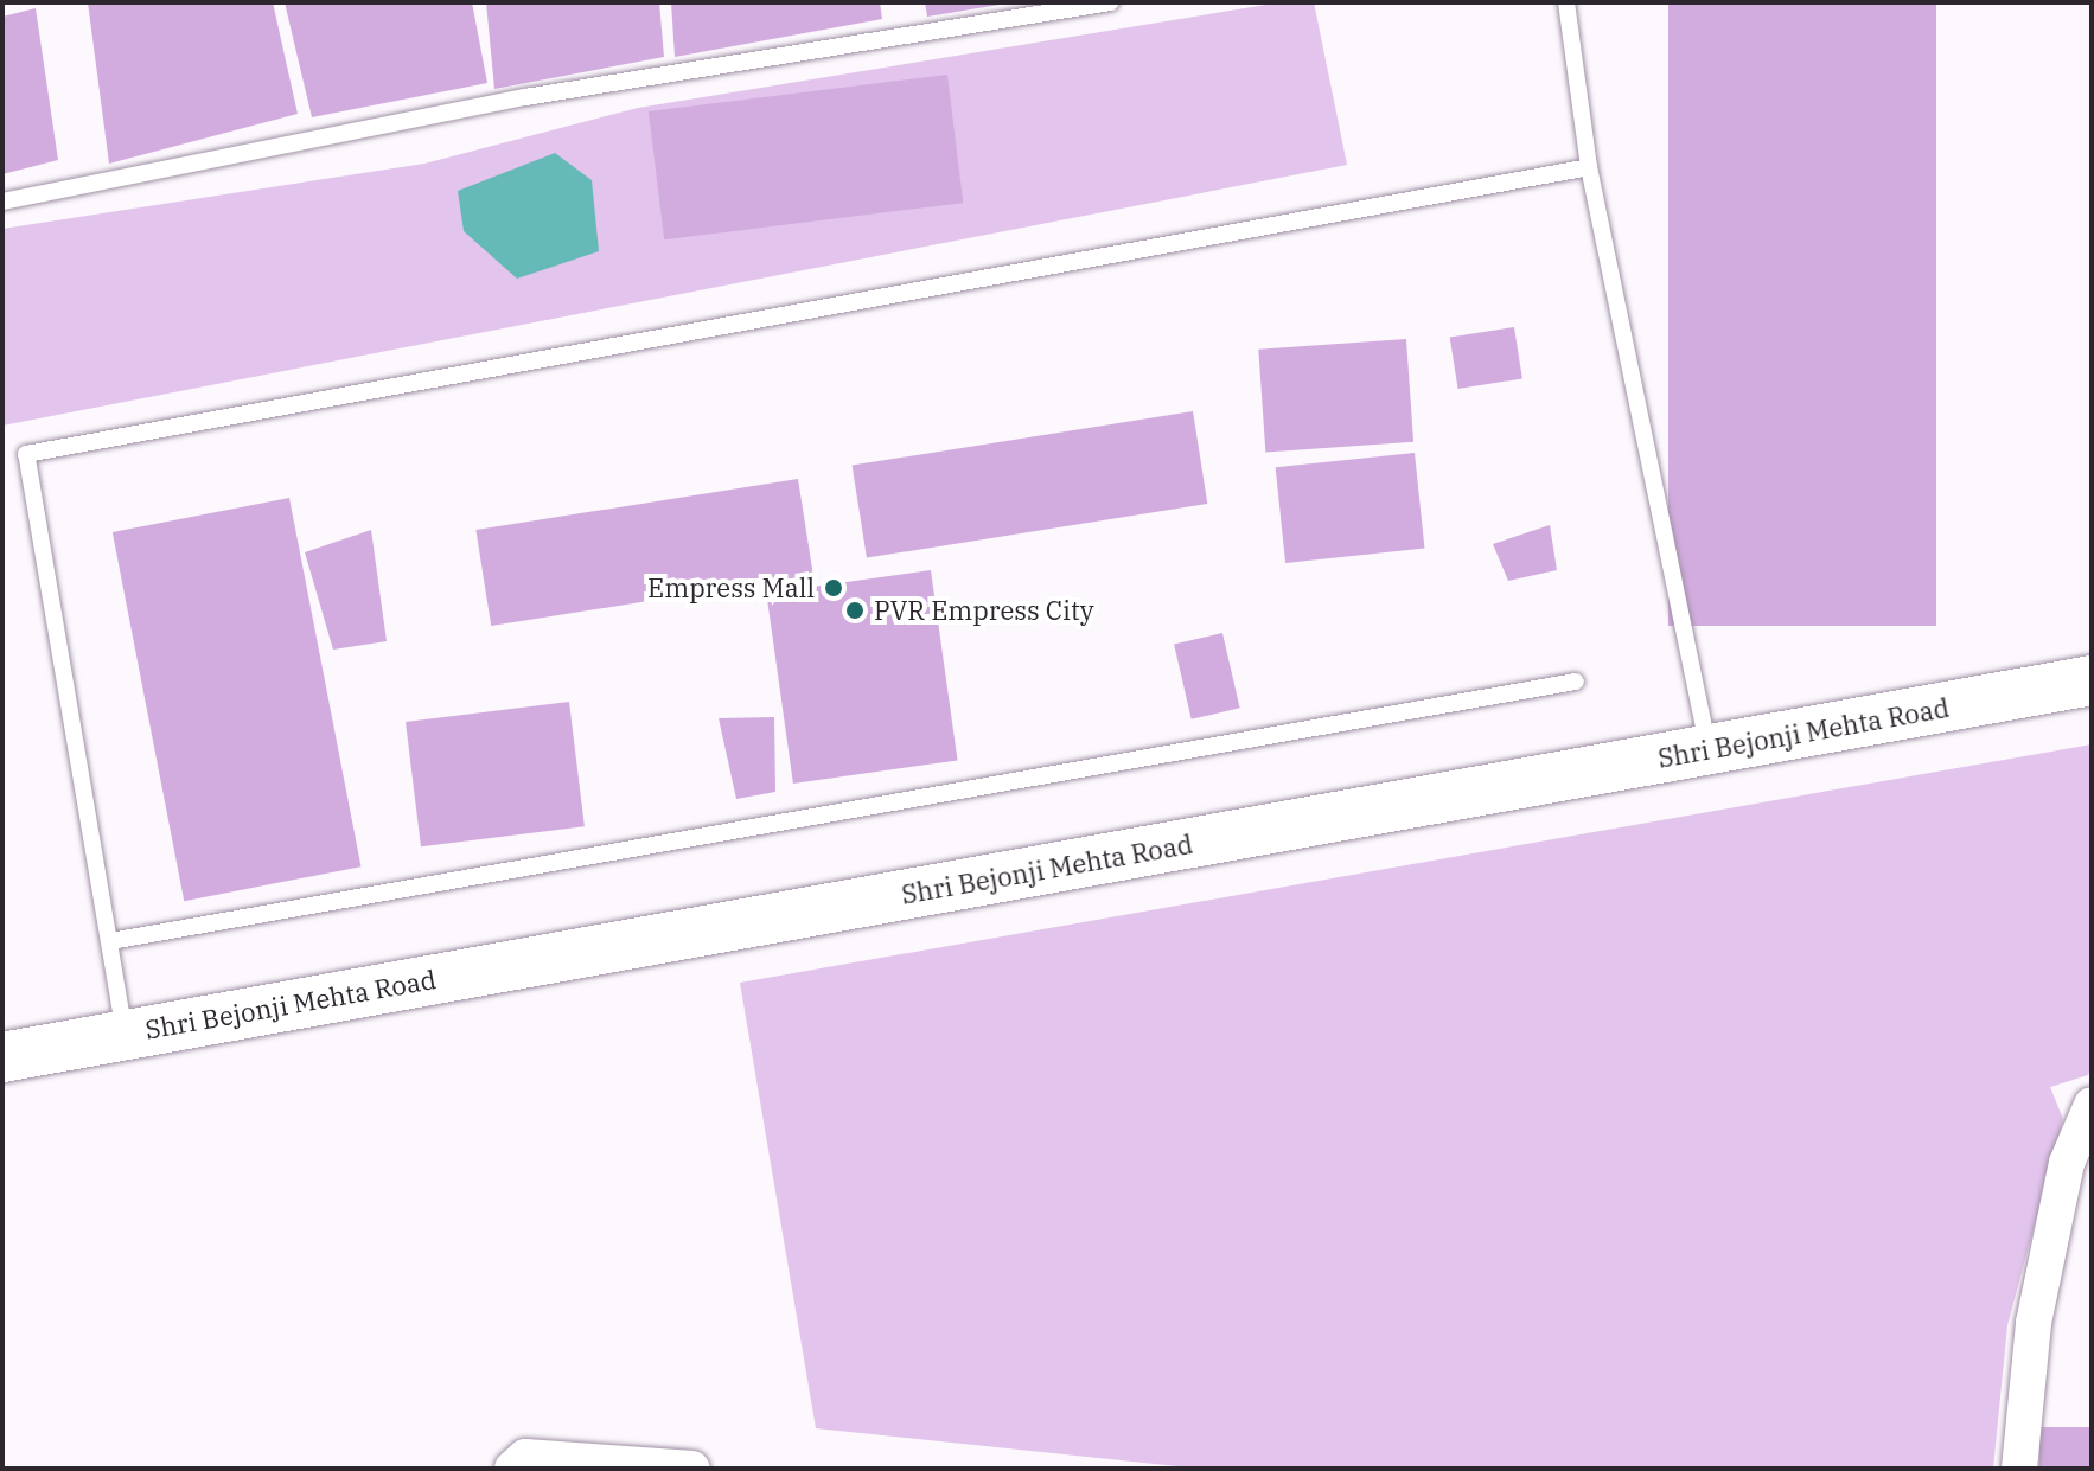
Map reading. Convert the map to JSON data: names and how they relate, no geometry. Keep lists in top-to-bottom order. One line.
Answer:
{"streets":{"main road":["Shri Bejonji Mehta Road"]},"places":["Empress Mall","PVR Empress City"]}
